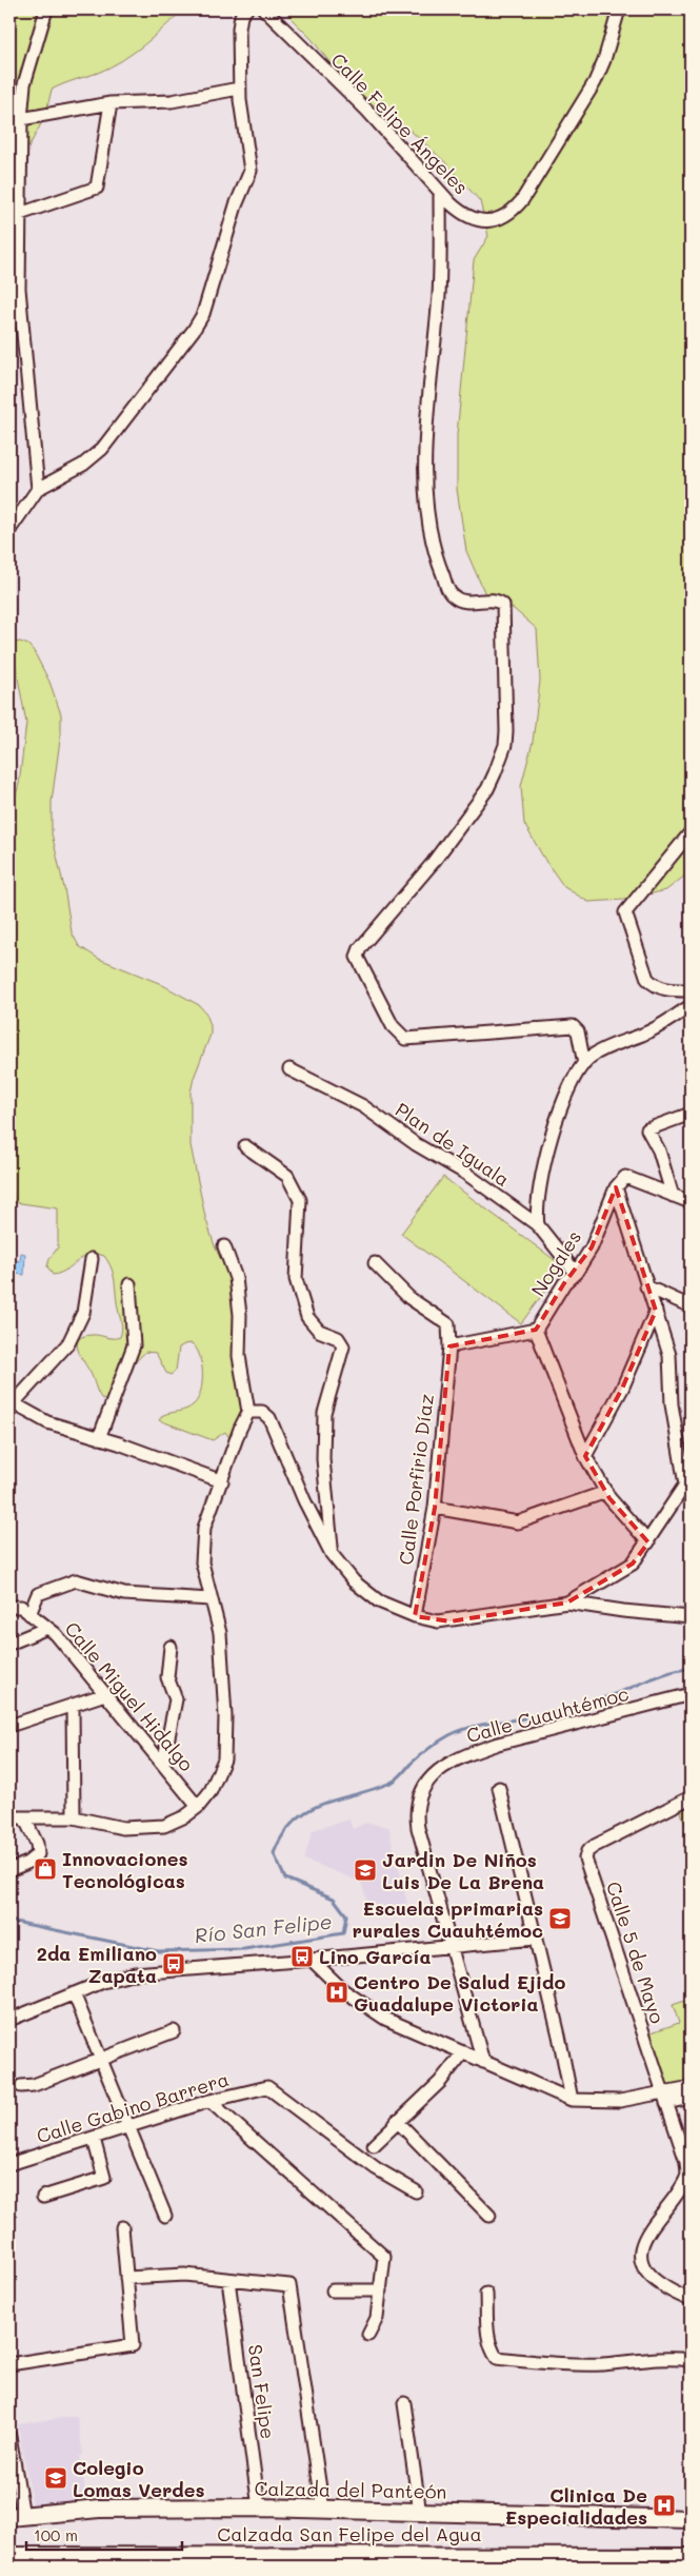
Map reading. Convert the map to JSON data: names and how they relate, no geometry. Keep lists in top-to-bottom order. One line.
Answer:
{"streets":{"main road":["Calzada del Panteón","Calzada San Felipe del Agua"],"street":["Calle Felipe Ángeles","Plan de Iguala","Nogales","Calle Porfirio Díaz","Calle Miguel Hidalgo","Calle Cuauhtémoc","Calle 5 de Mayo","Calle Gabino Barrera","San Felipe"]},"crossings":[["Plan de Iguala","Nogales"],["San Felipe","Calzada del Panteón"]],"water":["Río San Felipe"],"places":{"shop":["Innovaciones Tecnológicas"],"school or university":["Jardin De Niños Luis De La Brena","Escuelas primarias rurales Cuauhtémoc","Colegio Lomas Verdes"],"bus stop":["Lino García","2da Emiliano Zapata"],"hospital":["Centro De Salud Ejido Guadalupe Victoria","Clinica De Especialidades"]},"scale_bar":"100 m"}
